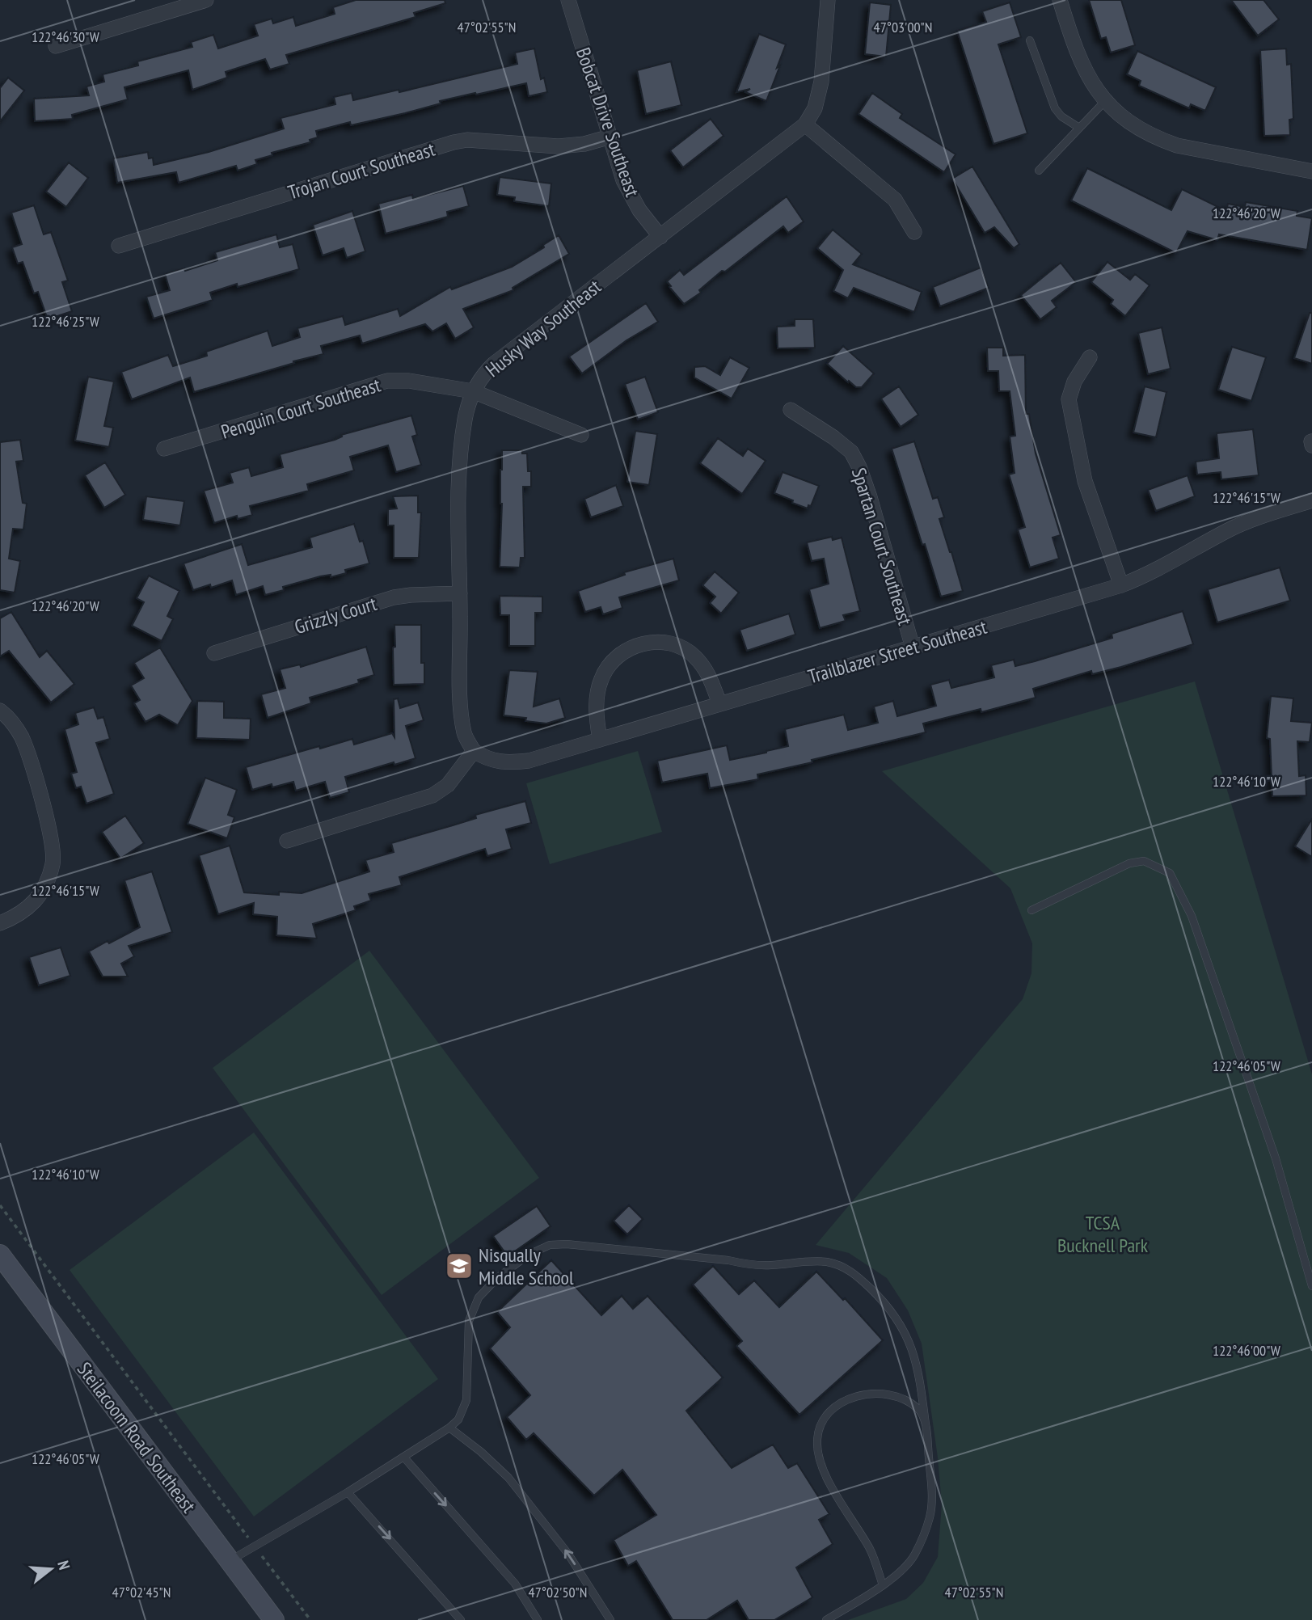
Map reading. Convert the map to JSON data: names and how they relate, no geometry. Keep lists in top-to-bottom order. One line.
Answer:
{"streets":{"street":["Bobcat Drive Southeast","Trojan Court Southeast","Husky Way Southeast","Penguin Court Southeast","Spartan Court Southeast","Grizzly Court","Trailblazer Street Southeast","Steilacoom Road Southeast"]},"crossings":[["Bobcat Drive Southeast","Trojan Court Southeast"],["Bobcat Drive Southeast","Husky Way Southeast"],["Husky Way Southeast","Penguin Court Southeast"],["Husky Way Southeast","Grizzly Court"],["Husky Way Southeast","Trailblazer Street Southeast"],["Spartan Court Southeast","Trailblazer Street Southeast"]],"parks":["TCSA Bucknell Park"],"places":{"school or university":["Nisqually Middle School"]},"north":"right","coordinates":["47°02'55\"N","47°03'00\"N","122°46'30\"W","122°46'20\"W","122°46'25\"W","122°46'15\"W","122°46'10\"W","122°46'05\"W","122°46'00\"W","47°02'45\"N","47°02'50\"N"]}
